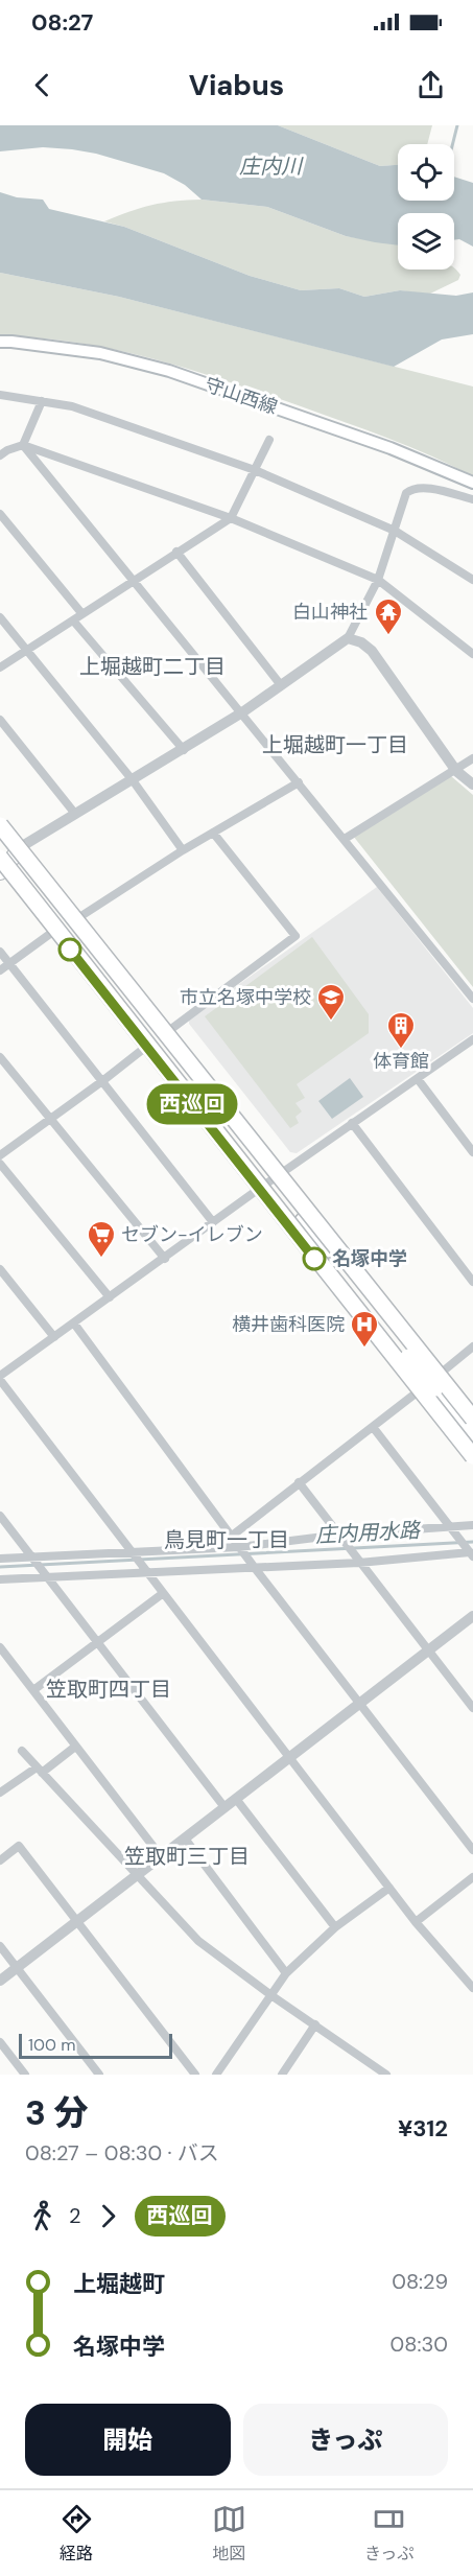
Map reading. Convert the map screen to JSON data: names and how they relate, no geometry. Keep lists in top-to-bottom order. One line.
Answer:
{"streets":{"main road":["守山西線"]},"districts":["上堀越町二丁目","上堀越町一丁目","鳥見町一丁目","笠取町四丁目","笠取町三丁目"],"water":["庄内川","庄内用水路"],"places":{"temple":["白山神社"],"school or university":["市立名塚中学校"],"building":["体育館"],"supermarket":["セブン-イレブン"],"other":["名塚中学"],"hospital":["横井歯科医院"]},"lines":["bus line 西巡回"],"scale_bar":"100 m","page":{"status":"08:27","header":"Viabus","on_map":"西巡回","scale":"100 m","heading":["3 分","08:27 – 08:30 · バス","¥312"],"legs":["2","西巡回"],"list":[{"name":"上堀越町","value":"08:29"},{"name":"名塚中学","value":"08:30"}],"buttons":["開始","きっぷ"],"tabs":["経路","地図","きっぷ"]}}
